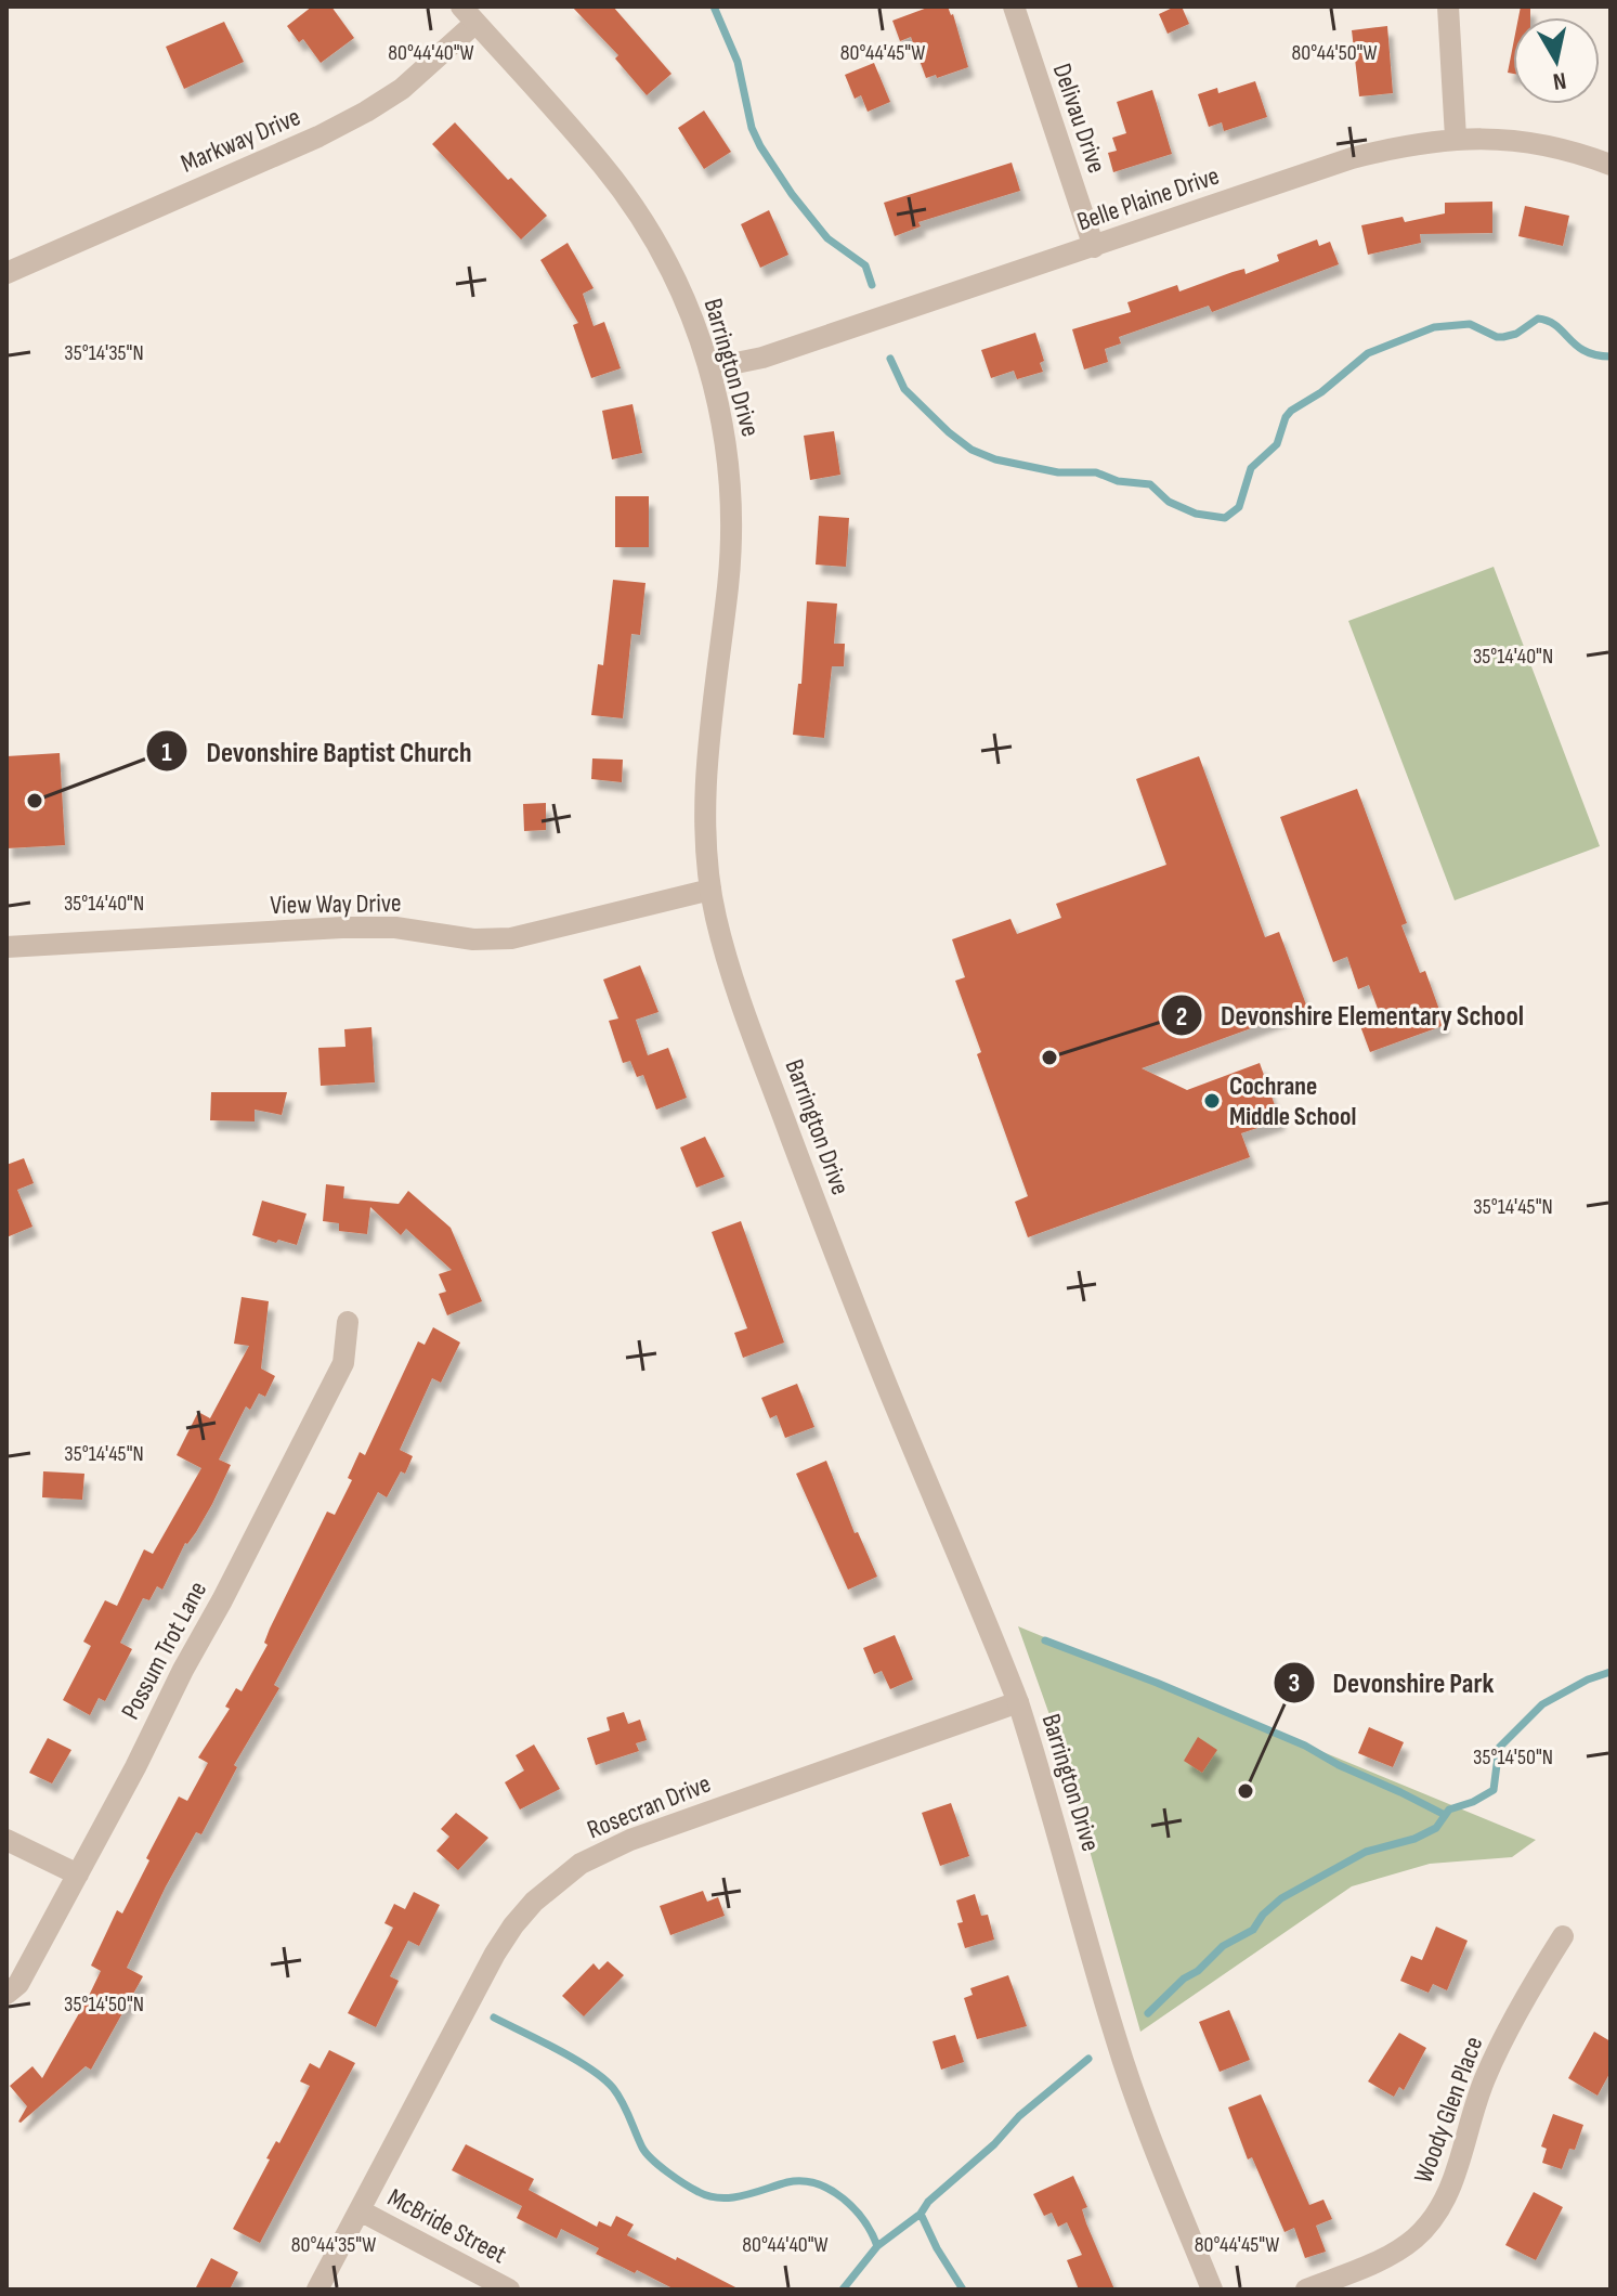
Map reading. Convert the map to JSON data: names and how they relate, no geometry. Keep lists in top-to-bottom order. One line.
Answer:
{"streets":{"street":["Delivau Drive","Markway Drive","Belle Plaine Drive","Barrington Drive","View Way Drive","Possum Trot Lane","Rosecran Drive","Woody Glen Place","McBride Street"]},"crossings":[["Delivau Drive","Belle Plaine Drive"],["Markway Drive","Barrington Drive"],["Belle Plaine Drive","Barrington Drive"],["Barrington Drive","View Way Drive"],["Barrington Drive","Rosecran Drive"],["Rosecran Drive","McBride Street"]],"places":["Devonshire Baptist Church","Devonshire Elementary School","Cochrane Middle School","Devonshire Park"],"north":"bottom","coordinates":["80°44'40\"W","80°44'45\"W","80°44'50\"W","35°14'35\"N","35°14'40\"N","35°14'45\"N","35°14'50\"N","80°44'35\"W"]}
